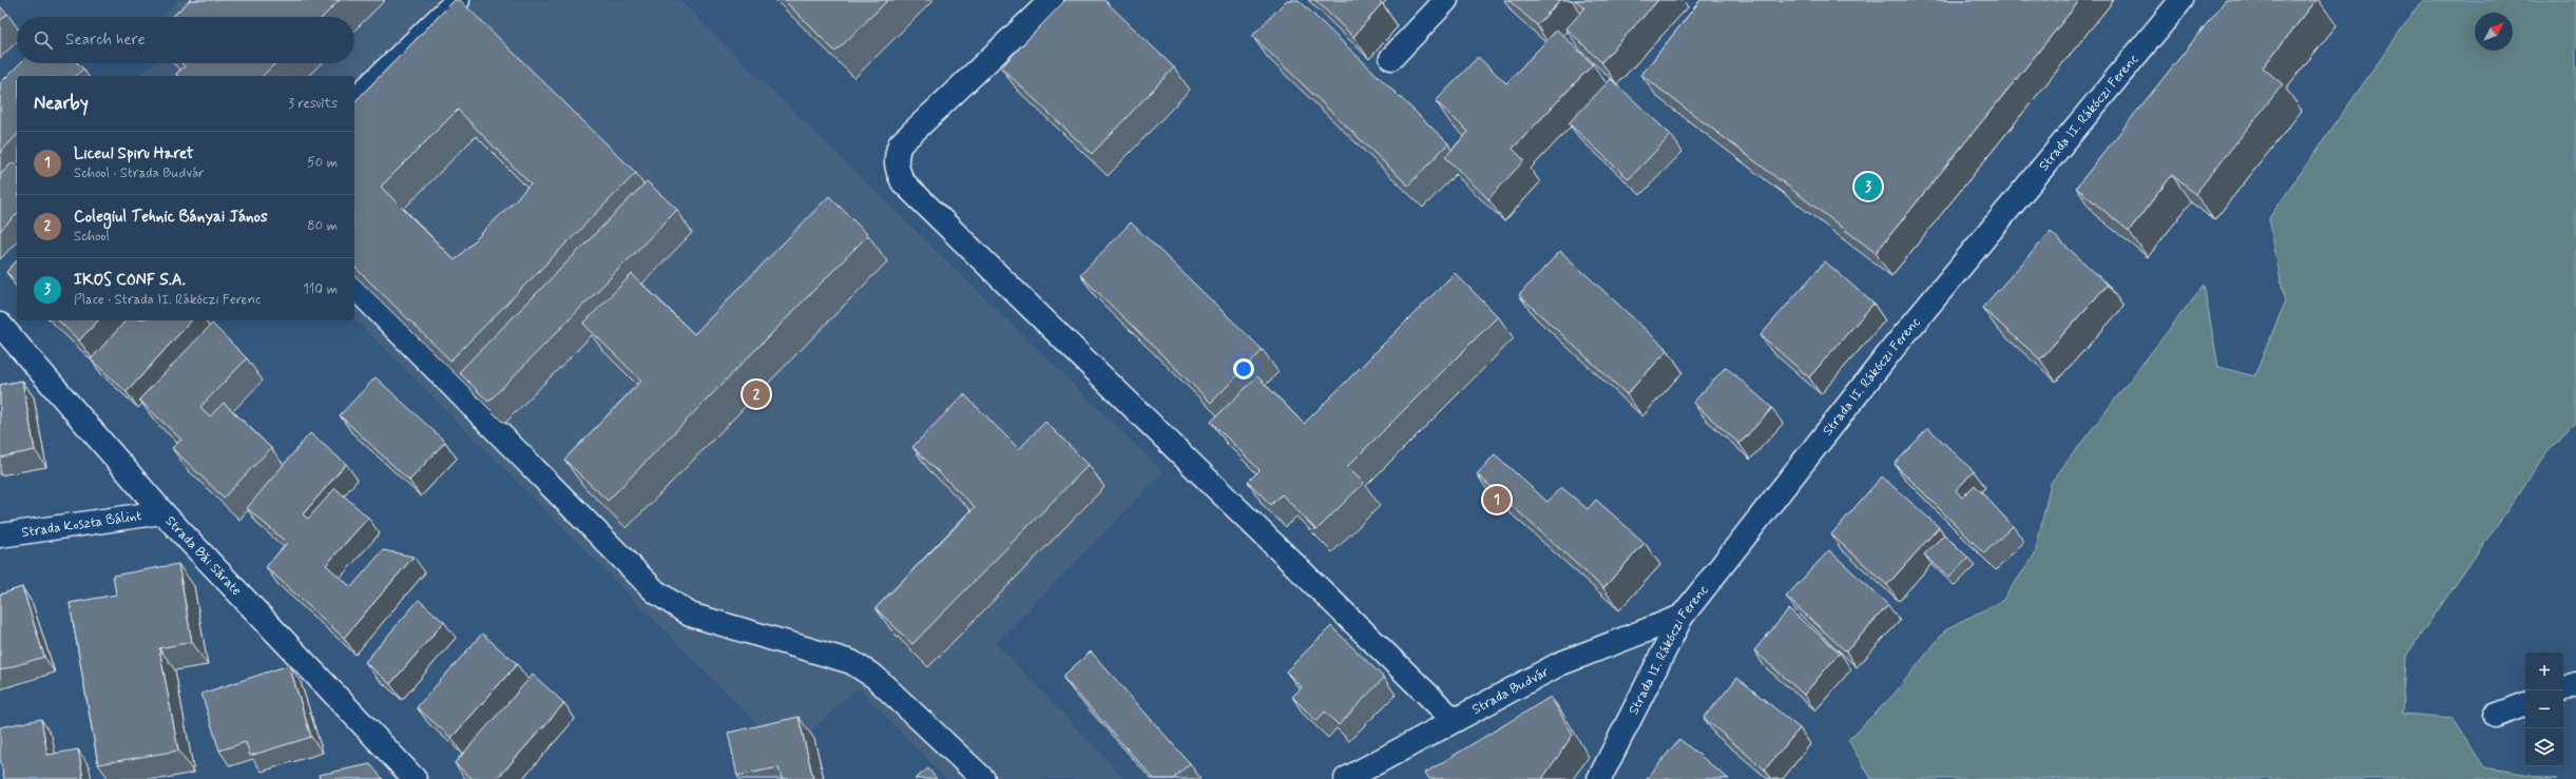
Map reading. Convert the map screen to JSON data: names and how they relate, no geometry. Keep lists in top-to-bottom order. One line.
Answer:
{"streets":{"street":["Strada II. Rákóczi Ferenc","Strada Koszta Bálint","Strada Băi Sărate","Strada Budvár"]},"crossings":[["Strada II. Rákóczi Ferenc","Strada Budvár"],["Strada Koszta Bálint","Strada Băi Sărate"]],"north":"top right","page":{"search":"Search here","heading":["Nearby","3 results"],"list":[{"mark":"1","name":"Liceul Spiru Haret","note":"School · Strada Budvár","value":"50 m"},{"mark":"2","name":"Colegiul Tehnic Bányai János","note":"School","value":"80 m"},{"mark":"3","name":"IKOS CONF S.A.","note":"Place · Strada II. Rákóczi Ferenc","value":"110 m"}],"pins":["3","2","1"],"map_buttons":["+","−"]}}
